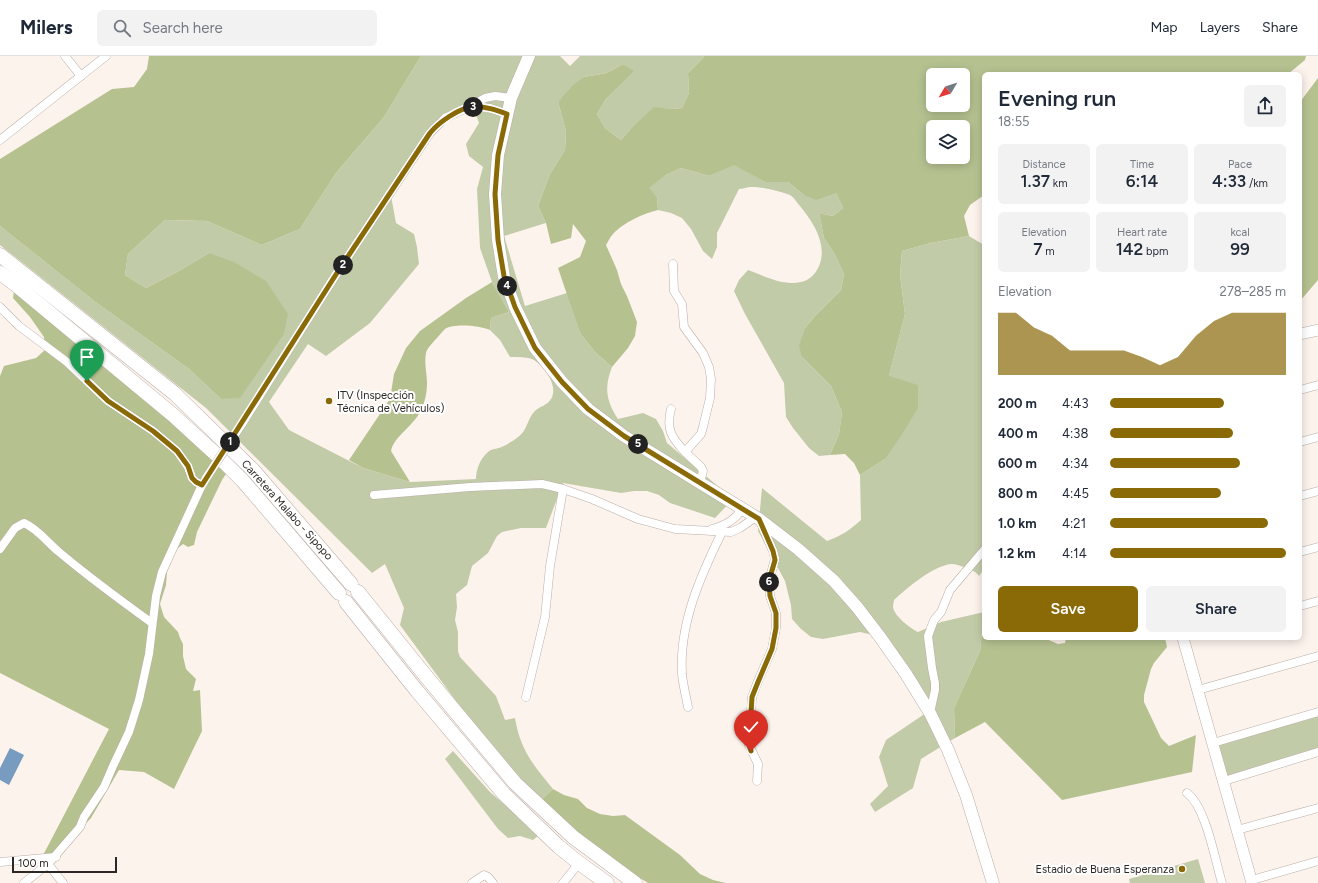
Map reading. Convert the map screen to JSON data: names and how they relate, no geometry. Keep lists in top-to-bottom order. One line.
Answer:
{"streets":{"highway":["Carretera Malabo - Sipopo"]},"places":["ITV (Inspección Técnica de Vehículos)","Estadio de Buena Esperanza"],"scale_bar":"100 m","north":"bottom left","page":{"header":"Milers","search":"Search here","nav":["Map","Layers","Share"],"heading":["Evening run","18:55"],"pins":["3","2","4","1","5","6"],"stats":[["Distance","1.37 km"],["Time","6:14"],["Pace","4:33 /km"],["Elevation","7 m"],["Heart rate","142 bpm"],["kcal","99"]],"chart":["Elevation","278–285 m"],"list":[{"name":"200 m","note":"4:43"},{"name":"400 m","note":"4:38"},{"name":"600 m","note":"4:34"},{"name":"800 m","note":"4:45"},{"name":"1.0 km","note":"4:21"},{"name":"1.2 km","note":"4:14"}],"buttons":["Save","Share"],"scale":"100 m"}}
